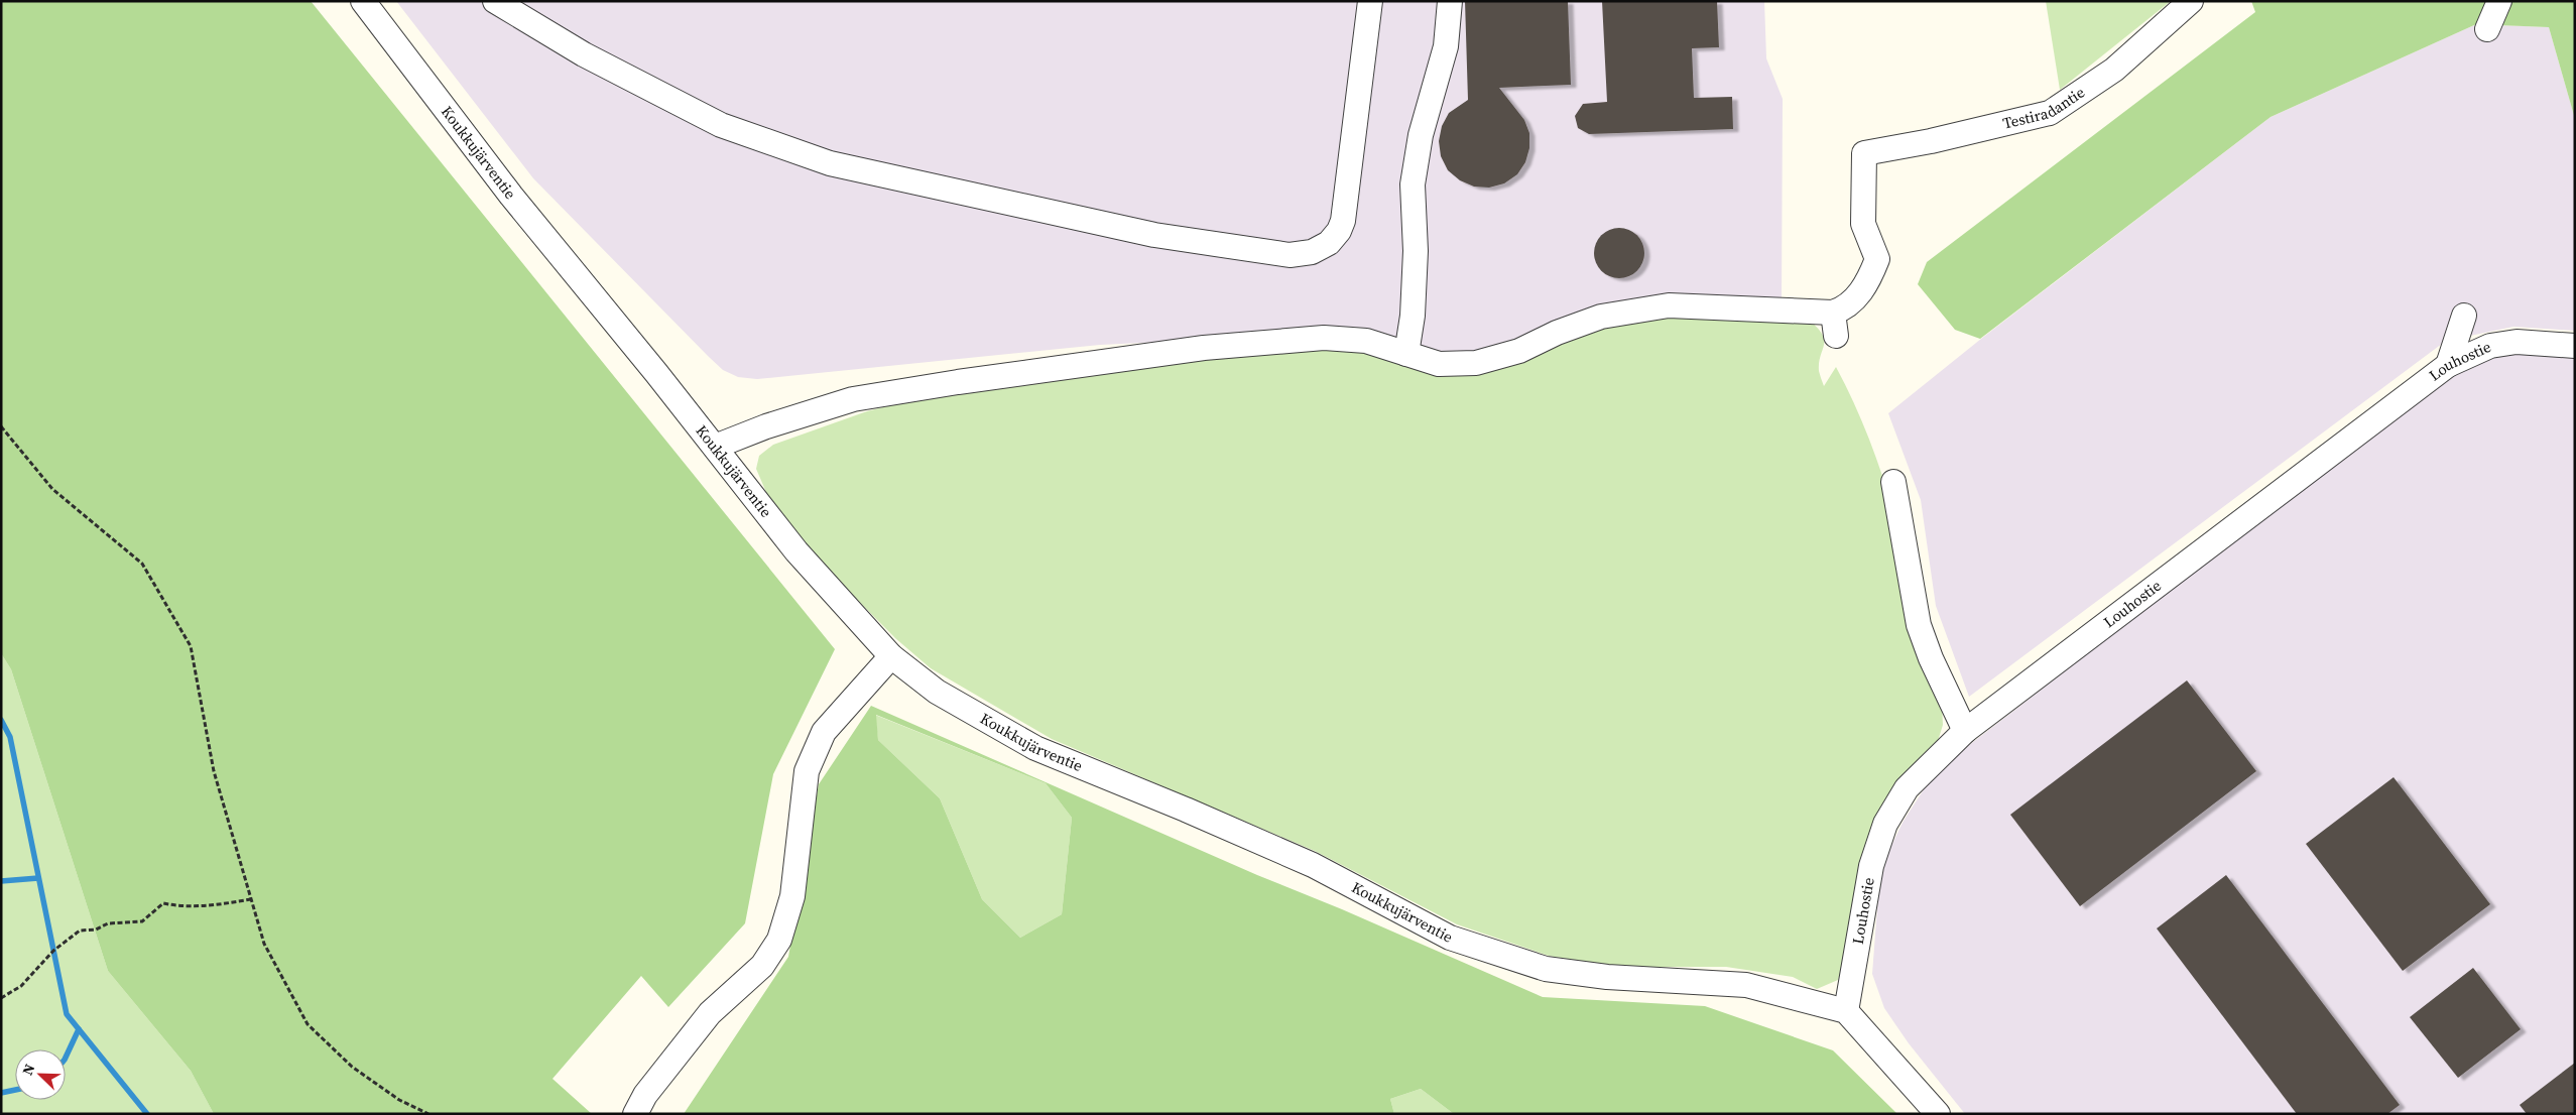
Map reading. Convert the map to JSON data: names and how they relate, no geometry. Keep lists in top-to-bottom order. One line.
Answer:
{"streets":{"street":["Testiradantie","Koukkujärventie","Louhostie"]},"crossings":[["Koukkujärventie","Louhostie"]],"north":"top left"}
